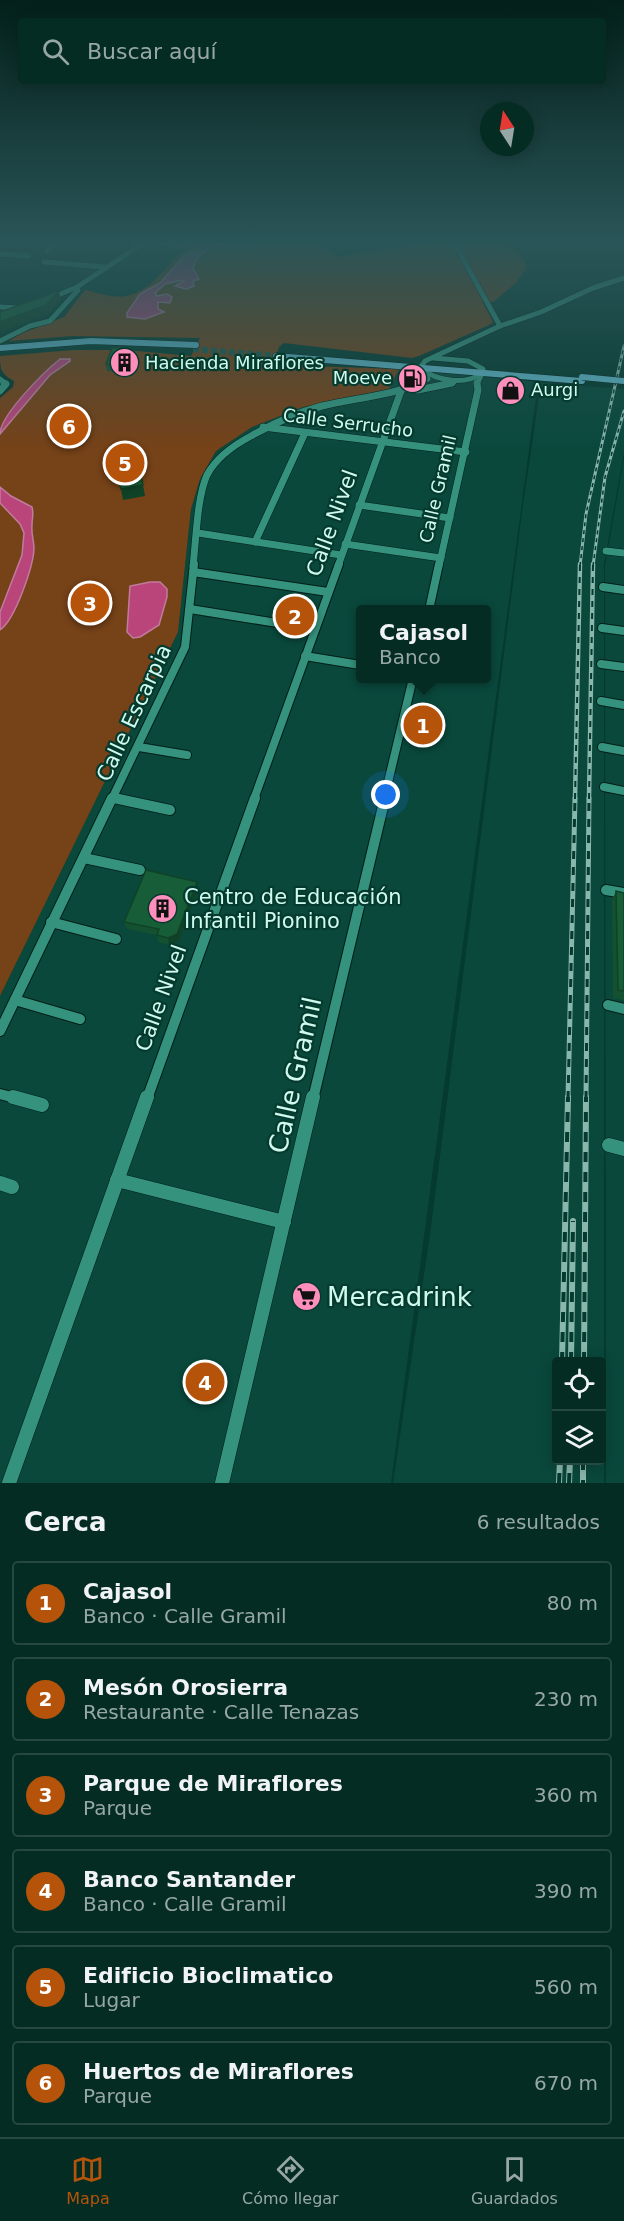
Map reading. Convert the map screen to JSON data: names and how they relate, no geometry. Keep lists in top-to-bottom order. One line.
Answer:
{"streets":{"street":["Calle Serrucho","Calle Gramil","Calle Nivel","Calle Escarpia"]},"crossings":[["Calle Serrucho","Calle Gramil"],["Calle Serrucho","Calle Nivel"],["Calle Serrucho","Calle Escarpia"],["Calle Nivel","Calle Escarpia"]],"places":{"building":["Hacienda Miraflores","Centro de Educación Infantil Pionino"],"fuel station":["Moeve"],"shop":["Aurgi"],"supermarket":["Mercadrink"]},"north":"top","page":{"search":"Buscar aquí","pins":["6","5","3","2","1","4"],"popup":["Cajasol","Banco"],"heading":["Cerca","6 resultados"],"list":[{"mark":"1","name":"Cajasol","note":"Banco · Calle Gramil","value":"80 m"},{"mark":"2","name":"Mesón Orosierra","note":"Restaurante · Calle Tenazas","value":"230 m"},{"mark":"3","name":"Parque de Miraflores","note":"Parque","value":"360 m"},{"mark":"4","name":"Banco Santander","note":"Banco · Calle Gramil","value":"390 m"},{"mark":"5","name":"Edificio Bioclimatico","note":"Lugar","value":"560 m"},{"mark":"6","name":"Huertos de Miraflores","note":"Parque","value":"670 m"}],"nav":["Mapa","Cómo llegar","Guardados"]}}
